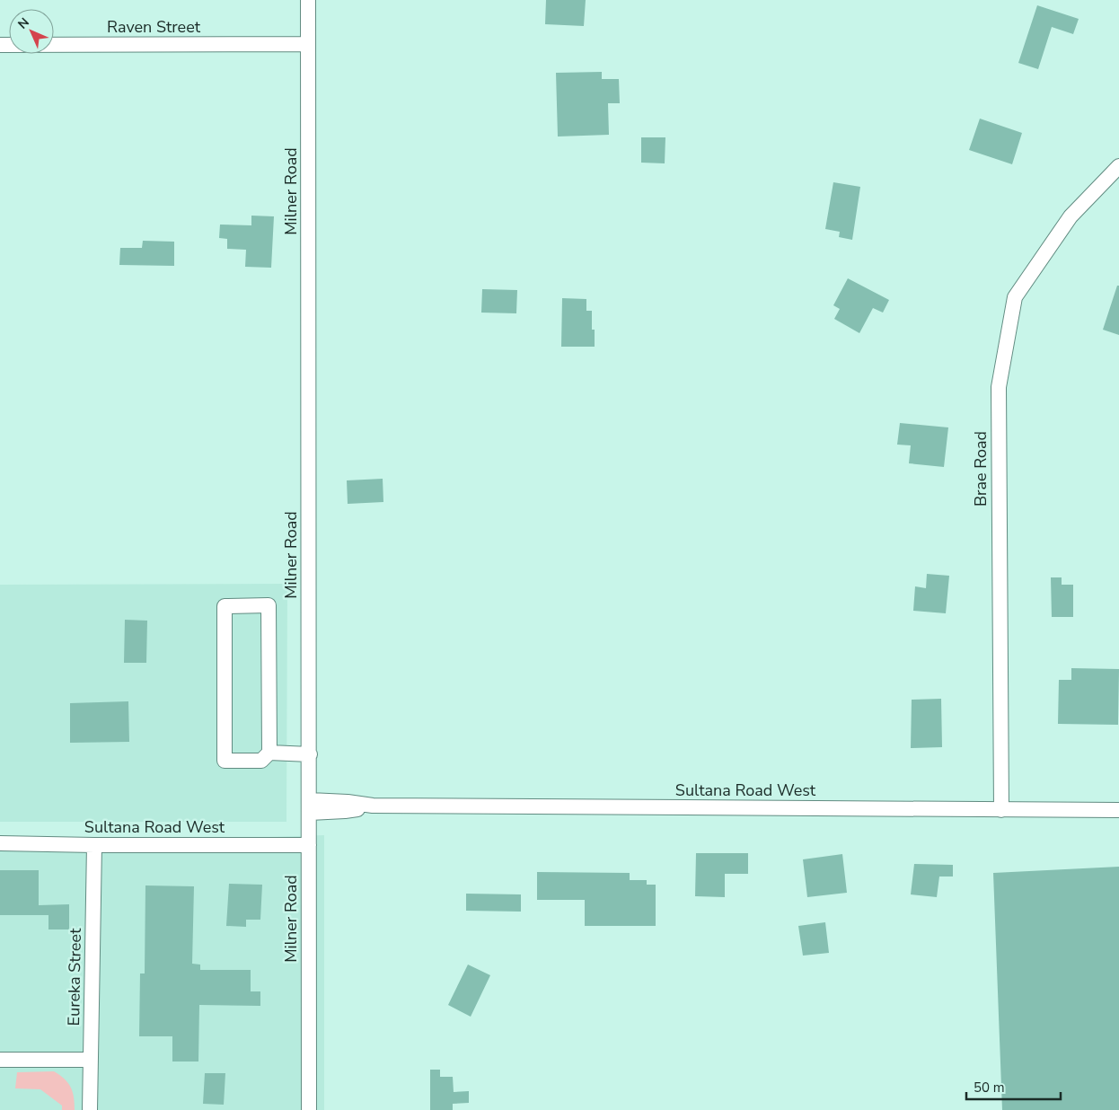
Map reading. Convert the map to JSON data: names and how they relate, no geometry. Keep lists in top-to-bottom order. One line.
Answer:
{"streets":{"street":["Raven Street","Milner Road","Brae Road","Sultana Road West","Eureka Street"]},"crossings":[["Raven Street","Milner Road"],["Milner Road","Sultana Road West"],["Brae Road","Sultana Road West"],["Sultana Road West","Eureka Street"]],"scale_bar":"50 m","north":"top left"}
